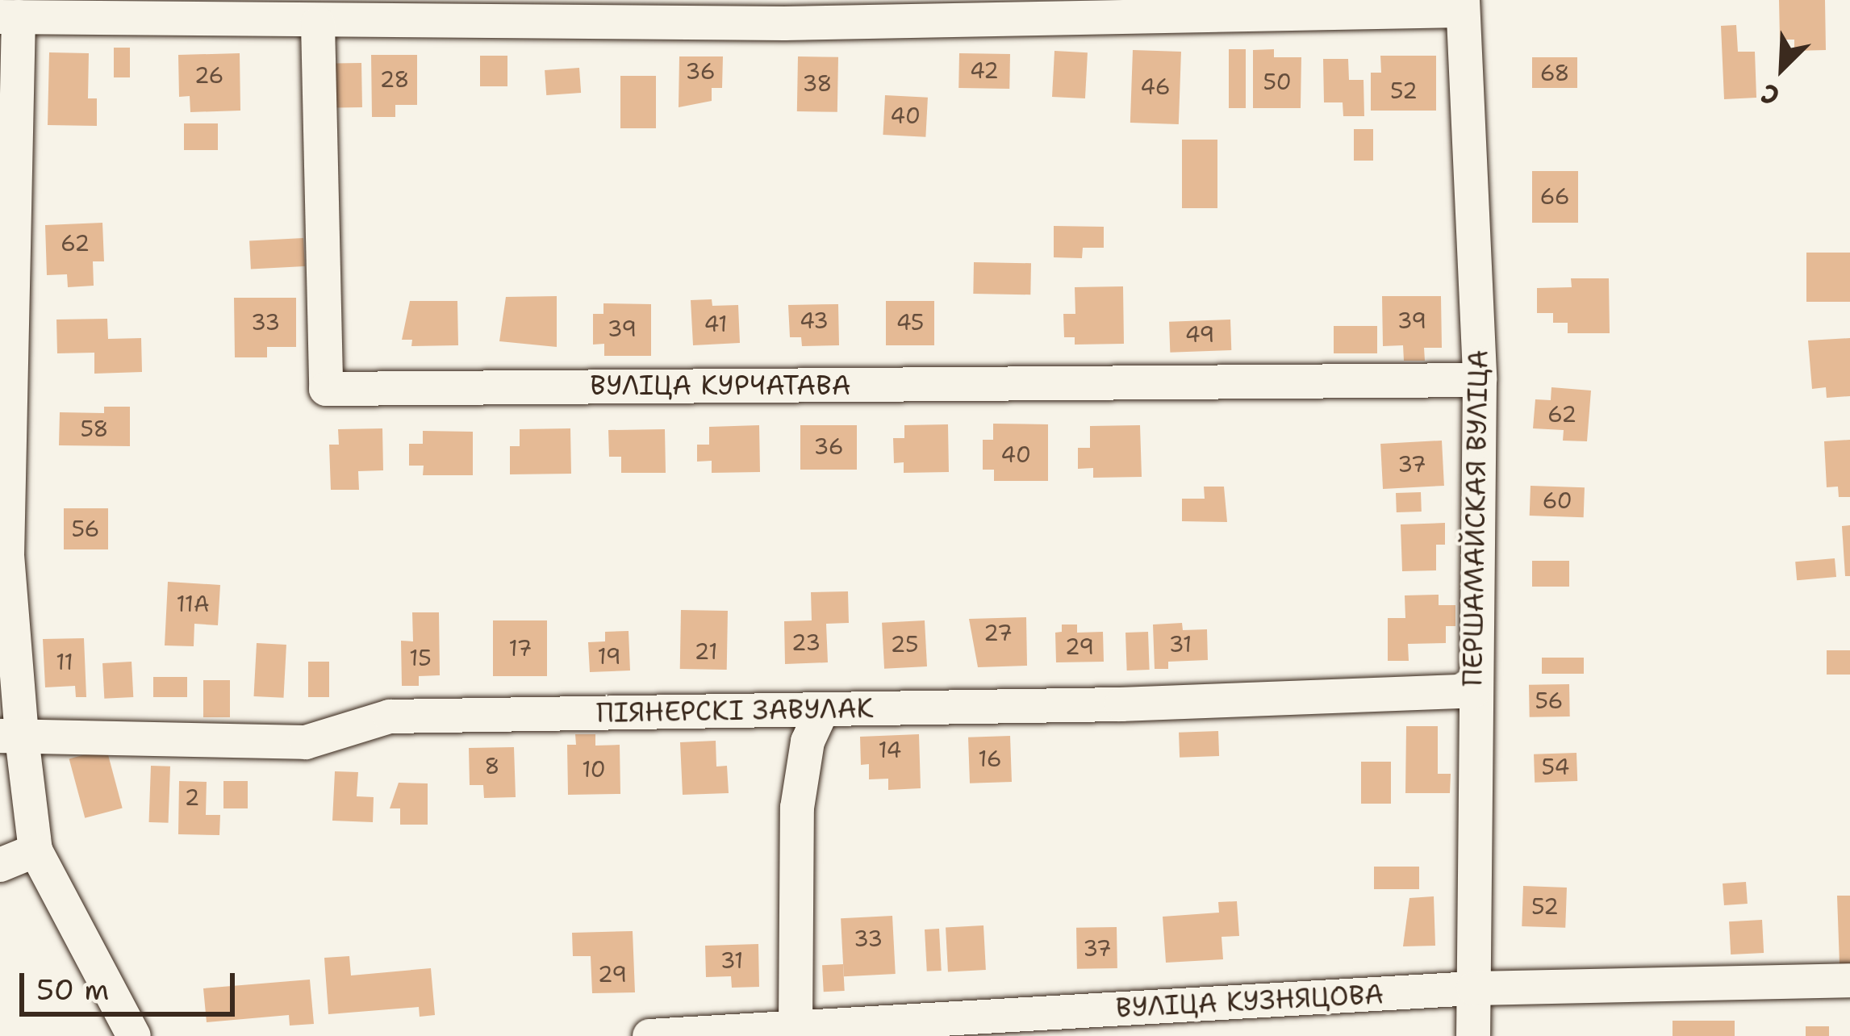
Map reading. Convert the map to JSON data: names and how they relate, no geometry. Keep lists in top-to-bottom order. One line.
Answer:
{"streets":{"street":["ВУЛІЦА КУРЧАТАВА","ПЕРШАМАЙСКАЯ ВУЛІЦА","ПІЯНЕРСКІ ЗАВУЛАК","ВУЛІЦА КУЗНЯЦОВА"]},"crossings":[["ВУЛІЦА КУРЧАТАВА","ПЕРШАМАЙСКАЯ ВУЛІЦА"],["ПЕРШАМАЙСКАЯ ВУЛІЦА","ПІЯНЕРСКІ ЗАВУЛАК"],["ПЕРШАМАЙСКАЯ ВУЛІЦА","ВУЛІЦА КУЗНЯЦОВА"]],"house_numbers":["42","36","68","26","28","50","38","46","52","40","66","62","43","39","33","45","41","39","49","62","58","36","40","37","60","56","11А","27","23","25","31","29","17","21","19","15","11","56","14","16","8","54","10","2","52","33","37","31","29"],"scale_bar":"50 m","north":"bottom left"}
